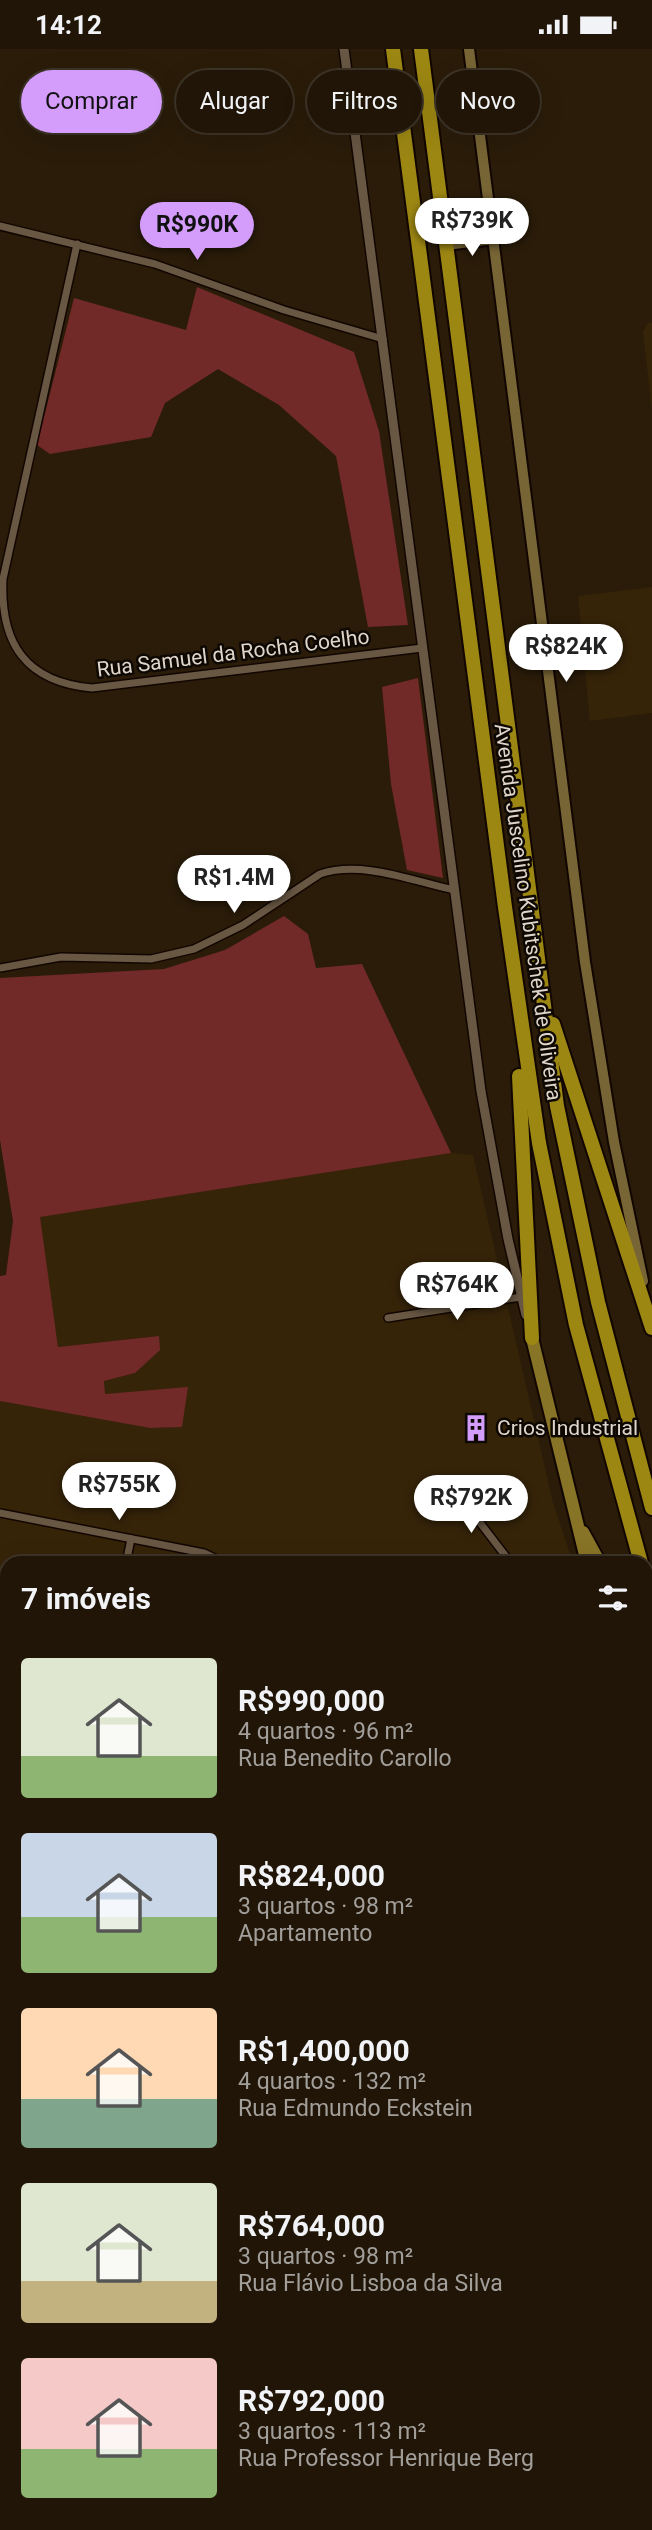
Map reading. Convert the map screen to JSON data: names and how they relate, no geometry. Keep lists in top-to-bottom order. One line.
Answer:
{"streets":{"highway":["Avenida Juscelino Kubitschek de Oliveira"],"street":["Rua Samuel da Rocha Coelho"]},"places":{"building":["Crios Industrial"]},"page":{"status":"14:12","chip":["Comprar","Alugar","Filtros","Novo"],"price":["R$739K","R$990K","R$824K","R$1.4M","R$764K","R$755K","R$792K"],"heading":"7 imóveis","list":[{"name":"R$990,000","note":"4 quartos · 96 m² · Rua Benedito Carollo"},{"name":"R$824,000","note":"3 quartos · 98 m² · Apartamento"},{"name":"R$1,400,000","note":"4 quartos · 132 m² · Rua Edmundo Eckstein"},{"name":"R$764,000","note":"3 quartos · 98 m² · Rua Flávio Lisboa da Silva"},{"name":"R$792,000","note":"3 quartos · 113 m² · Rua Professor Henrique Berg"}]}}
